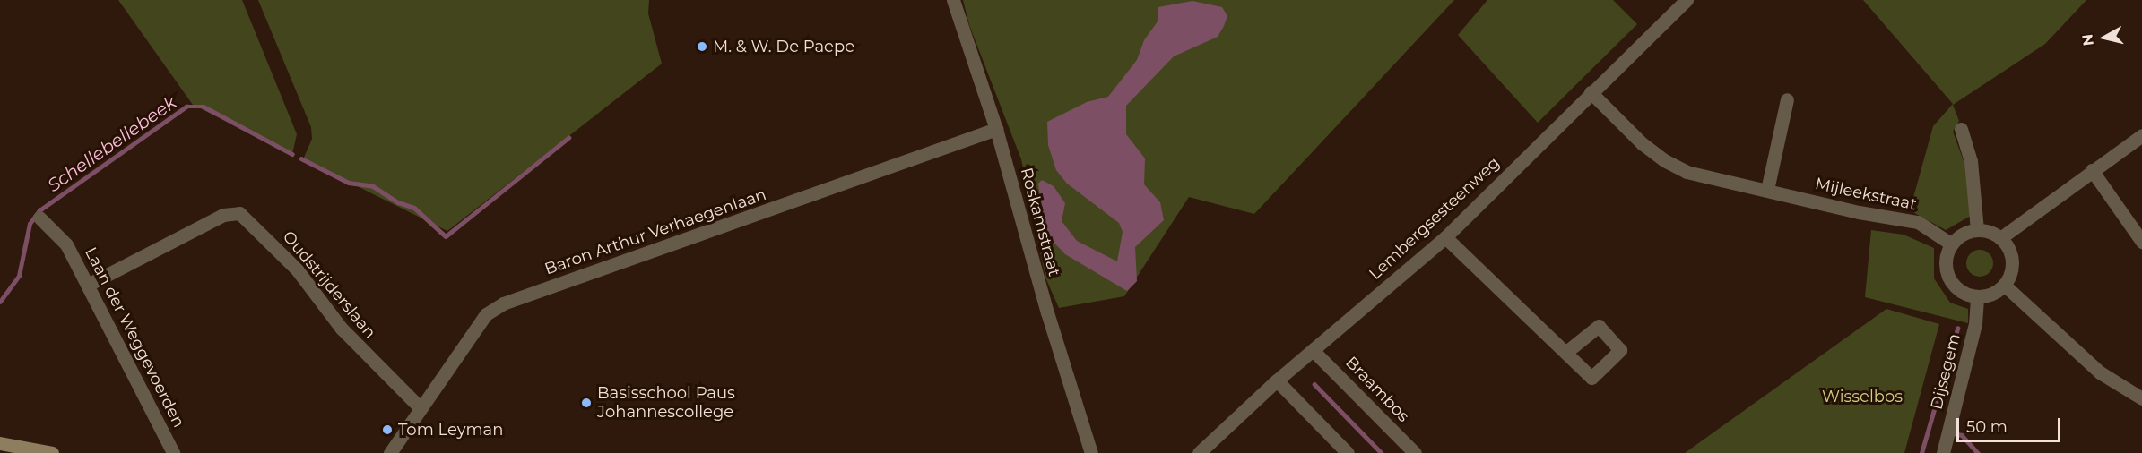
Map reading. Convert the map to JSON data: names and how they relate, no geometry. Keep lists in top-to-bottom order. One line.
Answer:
{"streets":{"street":["Mijleekstraat","Lembergsesteenweg","Roskamstraat","Baron Arthur Verhaegenlaan","Oudstrijderslaan","Laan der Weggevoerden","Dijsegem","Braambos"]},"crossings":[["Mijleekstraat","Lembergsesteenweg"],["Mijleekstraat","Dijsegem"],["Lembergsesteenweg","Braambos"],["Roskamstraat","Baron Arthur Verhaegenlaan"],["Baron Arthur Verhaegenlaan","Oudstrijderslaan"],["Oudstrijderslaan","Laan der Weggevoerden"]],"water":["Schellebellebeek"],"parks":["Wisselbos"],"places":["M. & W. De Paepe","Basisschool Paus Johannescollege","Tom Leyman"],"scale_bar":"50 m","north":"left"}
